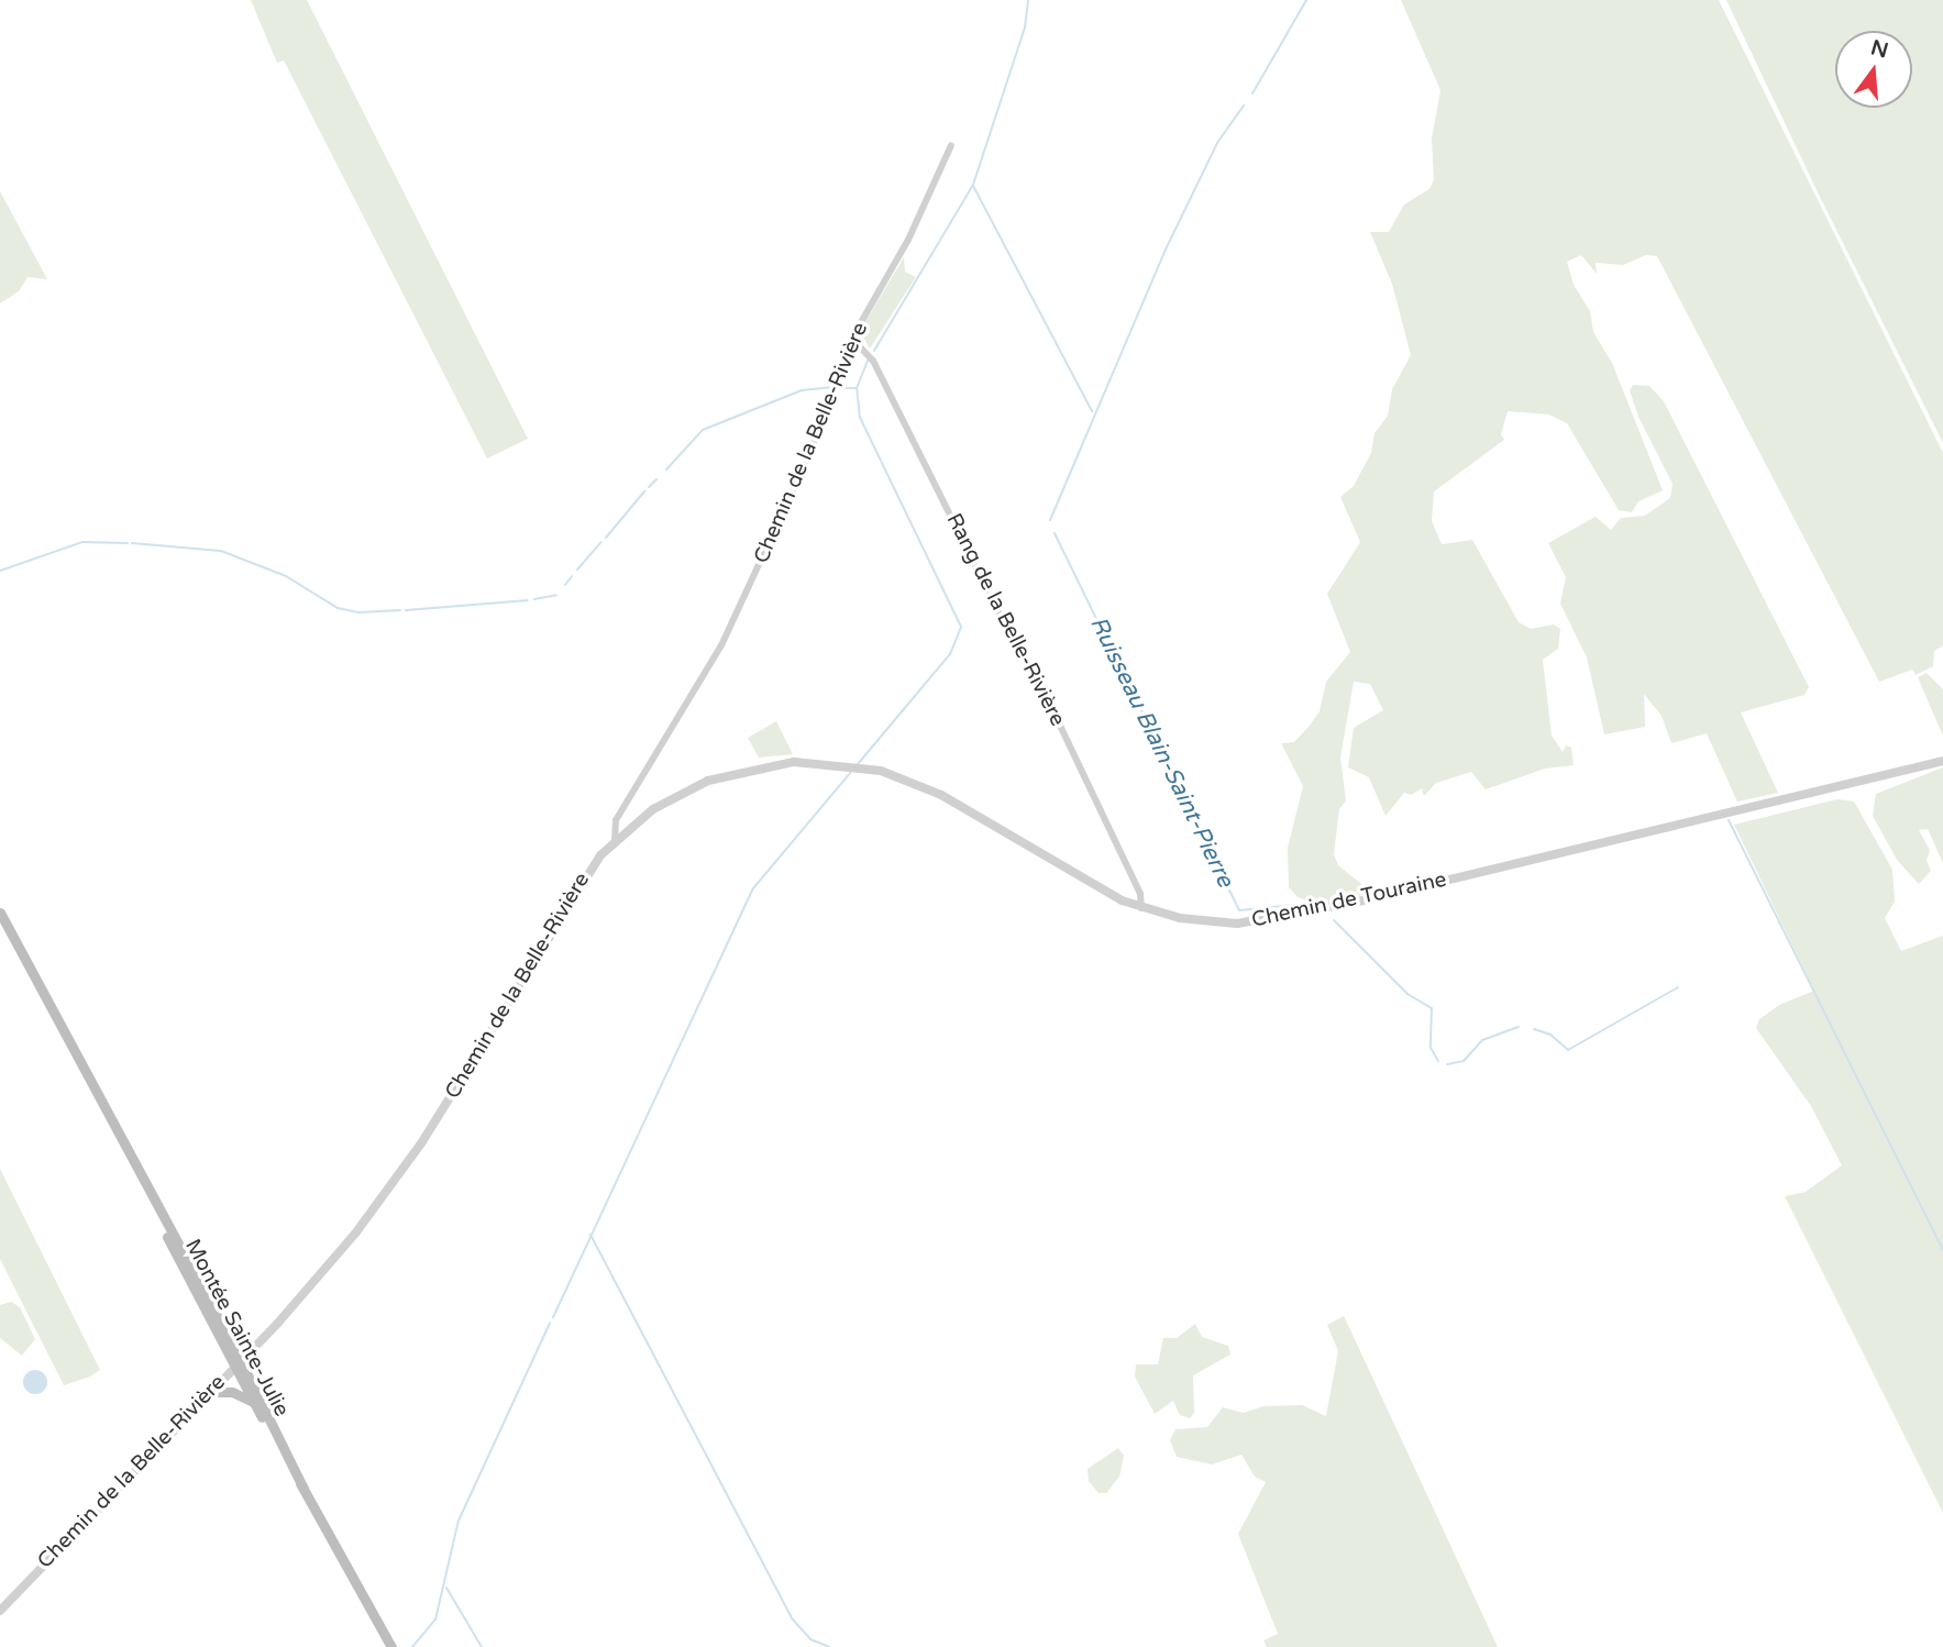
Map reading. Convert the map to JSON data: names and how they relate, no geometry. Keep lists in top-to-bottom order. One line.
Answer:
{"streets":{"main road":["Montée Sainte-Julie"],"street":["Chemin de la Belle-Rivière","Rang de la Belle-Rivière","Chemin de Touraine"]},"crossings":[["Chemin de la Belle-Rivière","Rang de la Belle-Rivière"],["Chemin de la Belle-Rivière","Chemin de Touraine"],["Chemin de la Belle-Rivière","Montée Sainte-Julie"],["Rang de la Belle-Rivière","Chemin de Touraine"]],"water":["Ruisseau Blain-Saint-Pierre"],"north":"top"}
